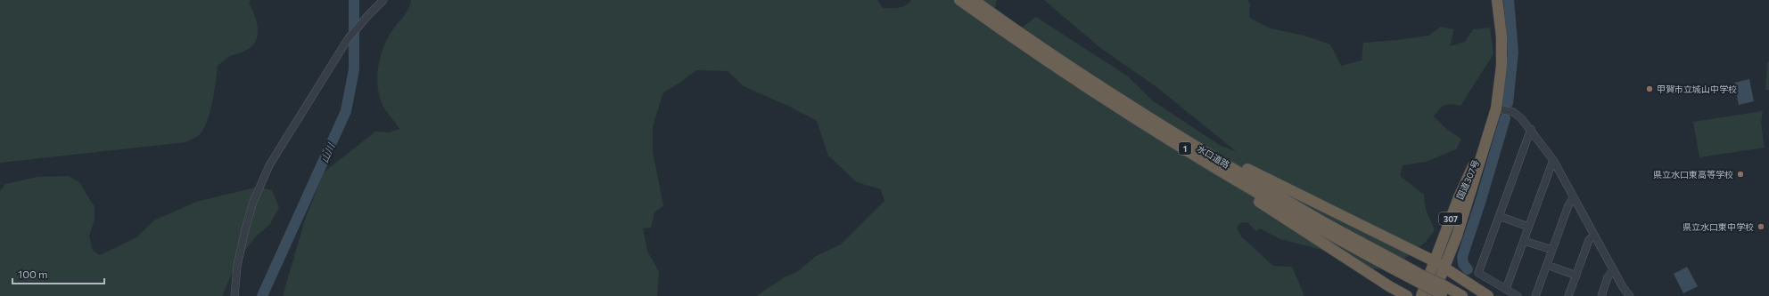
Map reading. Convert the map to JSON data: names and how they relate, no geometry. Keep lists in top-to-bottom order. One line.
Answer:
{"streets":{"highway":["1","水口道路","国道307号","307"]},"crossings":[["1","水口道路"],["1","国道307号"],["水口道路","国道307号"]],"water":["山川"],"places":["甲賀市立城山中学校","県立水口東高等学校","県立水口東中学校"],"scale_bar":"100 m"}
